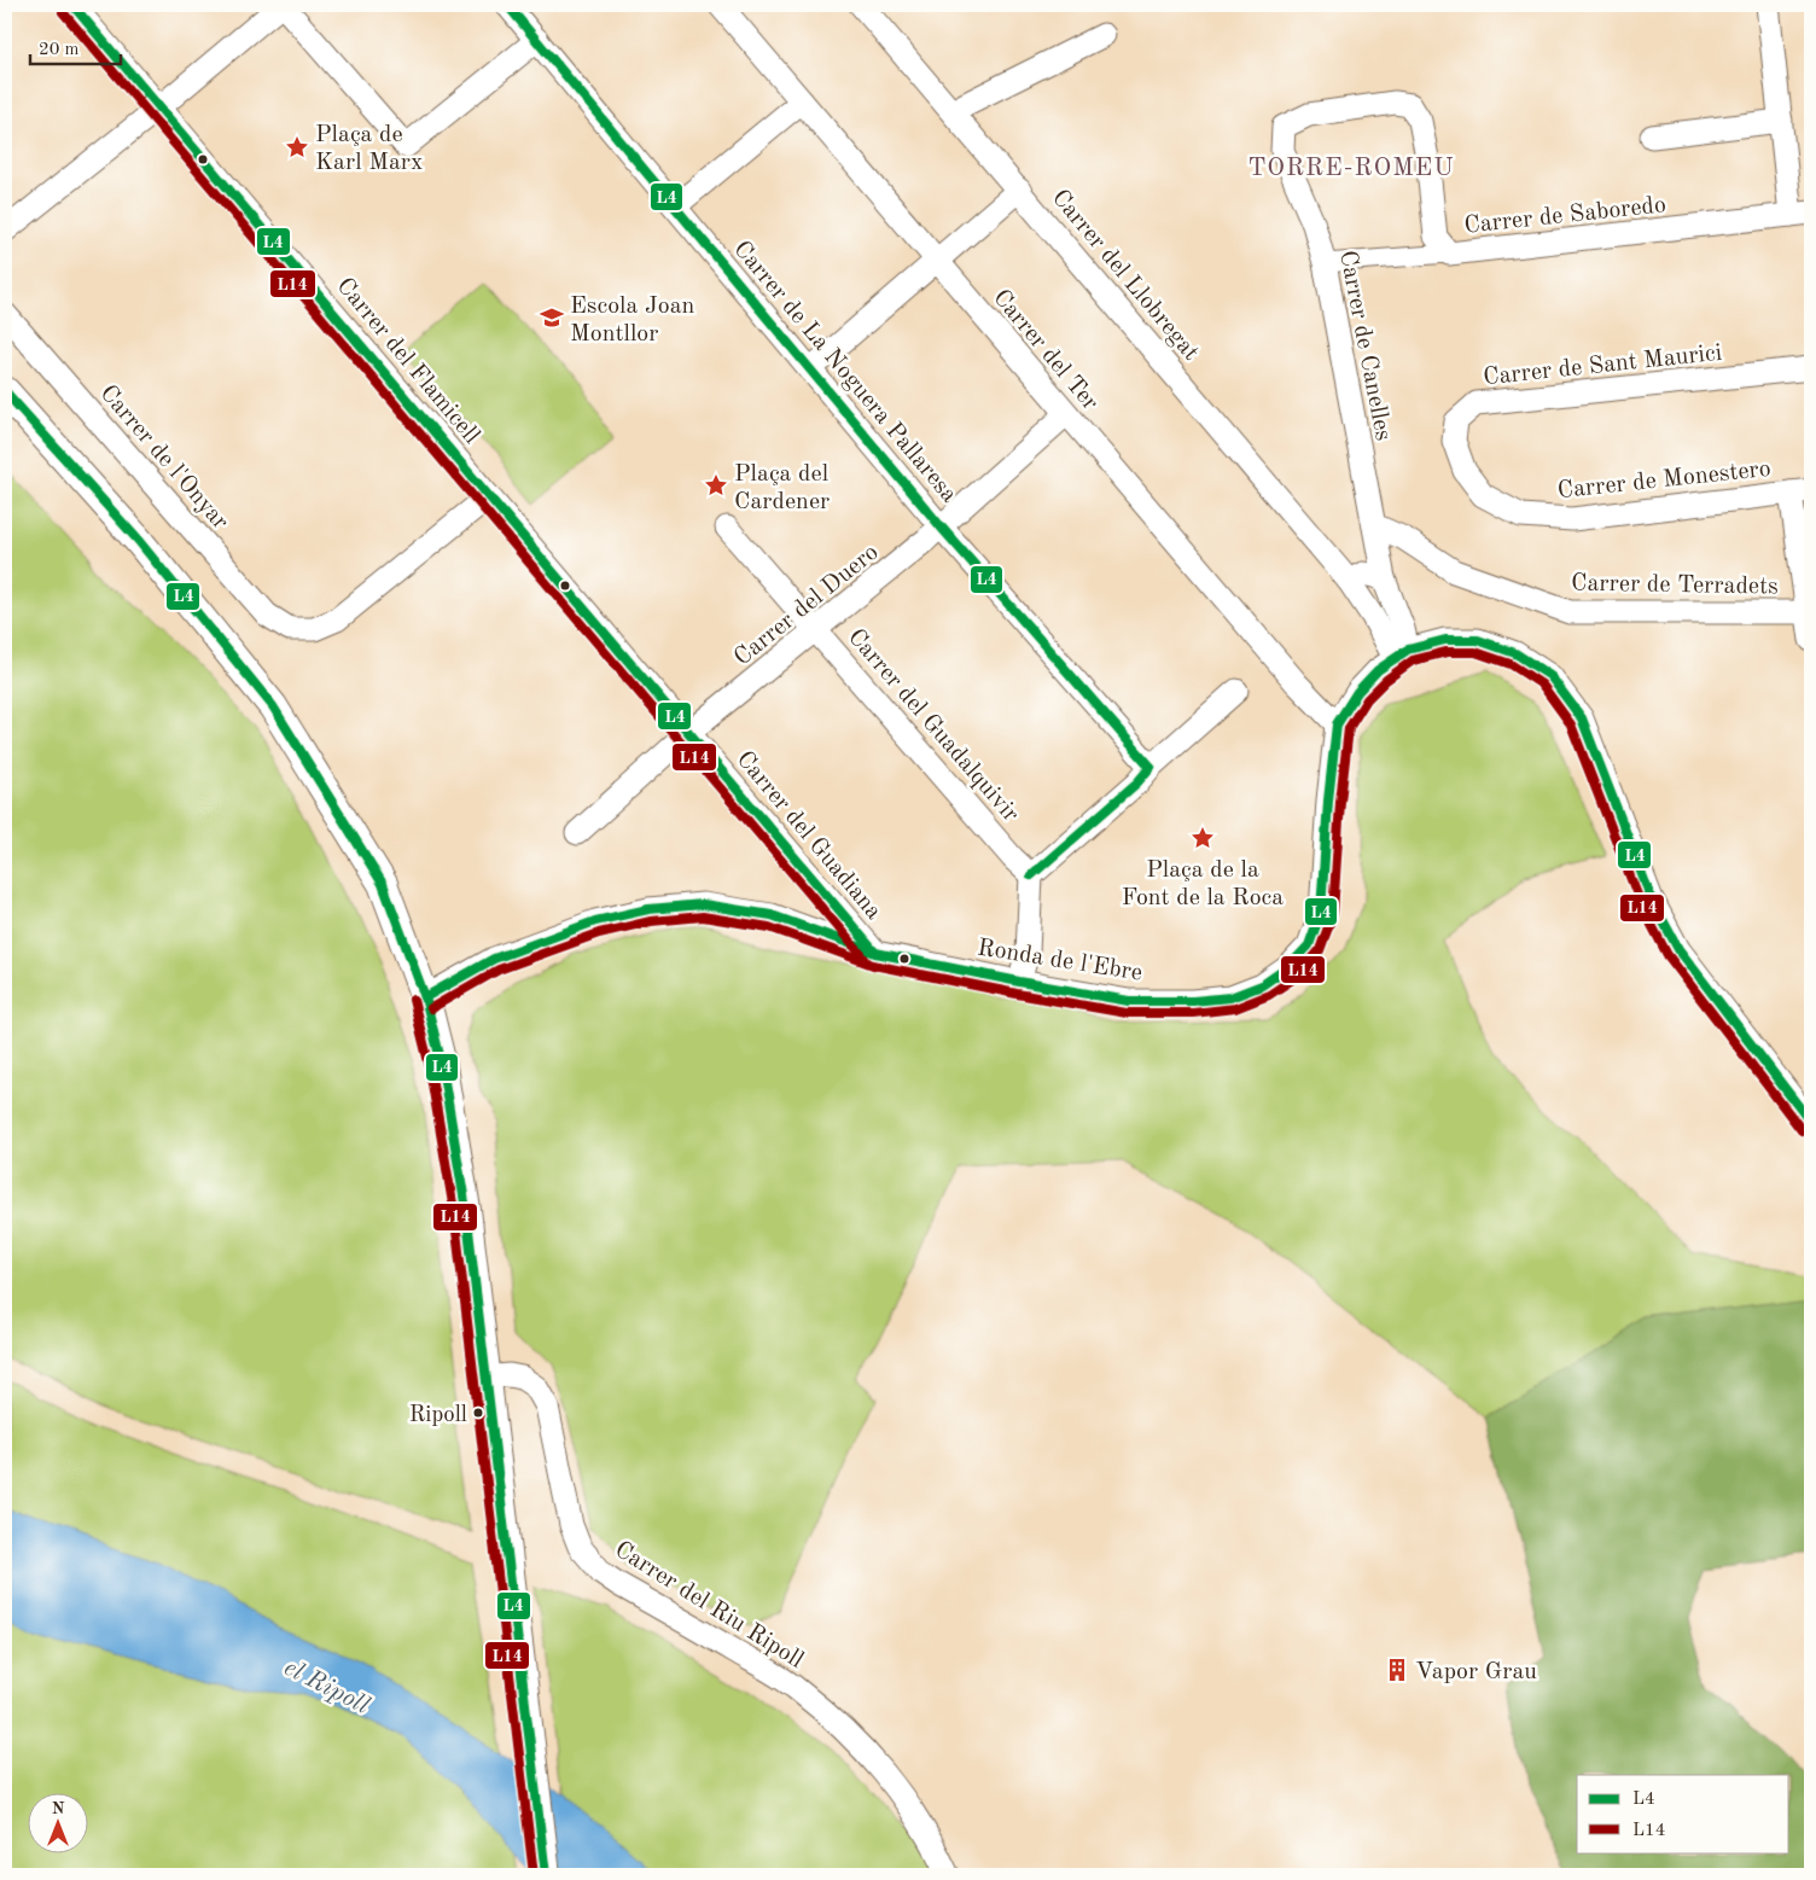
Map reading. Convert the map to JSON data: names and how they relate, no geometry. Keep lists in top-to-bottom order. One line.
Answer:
{"streets":{"street":["Carrer de Saboredo","Carrer del Llobregat","Carrer de Canelles","Carrer del Ter","Carrer del Flamicell","Carrer de Sant Maurici","Carrer de La Noguera Pallaresa","Carrer de l'Onyar","Carrer de Monestero","Carrer de Terradets","Carrer del Duero","Carrer del Guadalquivir","Carrer del Guadiana","Ronda de l'Ebre","Carrer del Riu Ripoll"]},"crossings":[["Carrer de Saboredo","Carrer de Canelles"],["Carrer del Llobregat","Ronda de l'Ebre"],["Carrer de Canelles","Carrer de Terradets"],["Carrer del Ter","Carrer del Duero"],["Carrer del Ter","Ronda de l'Ebre"],["Carrer del Flamicell","Carrer de l'Onyar"],["Carrer del Flamicell","Carrer del Guadiana"],["Carrer de Sant Maurici","Carrer de Monestero"],["Carrer de La Noguera Pallaresa","Carrer del Duero"],["Carrer del Duero","Carrer del Guadalquivir"],["Carrer del Duero","Carrer del Guadiana"],["Carrer del Guadiana","Ronda de l'Ebre"]],"districts":["TORRE-ROMEU"],"water":["el Ripoll"],"places":{"place":["Plaça de Karl Marx","Plaça del Cardener","Plaça de la Font de la Roca"],"school or university":["Escola Joan Montllor"],"other":["Ripoll"],"building":["Vapor Grau"]},"lines":["transit line L4","transit line L14"],"legend":["L4","L14"],"scale_bar":"20 m","north":"top"}
